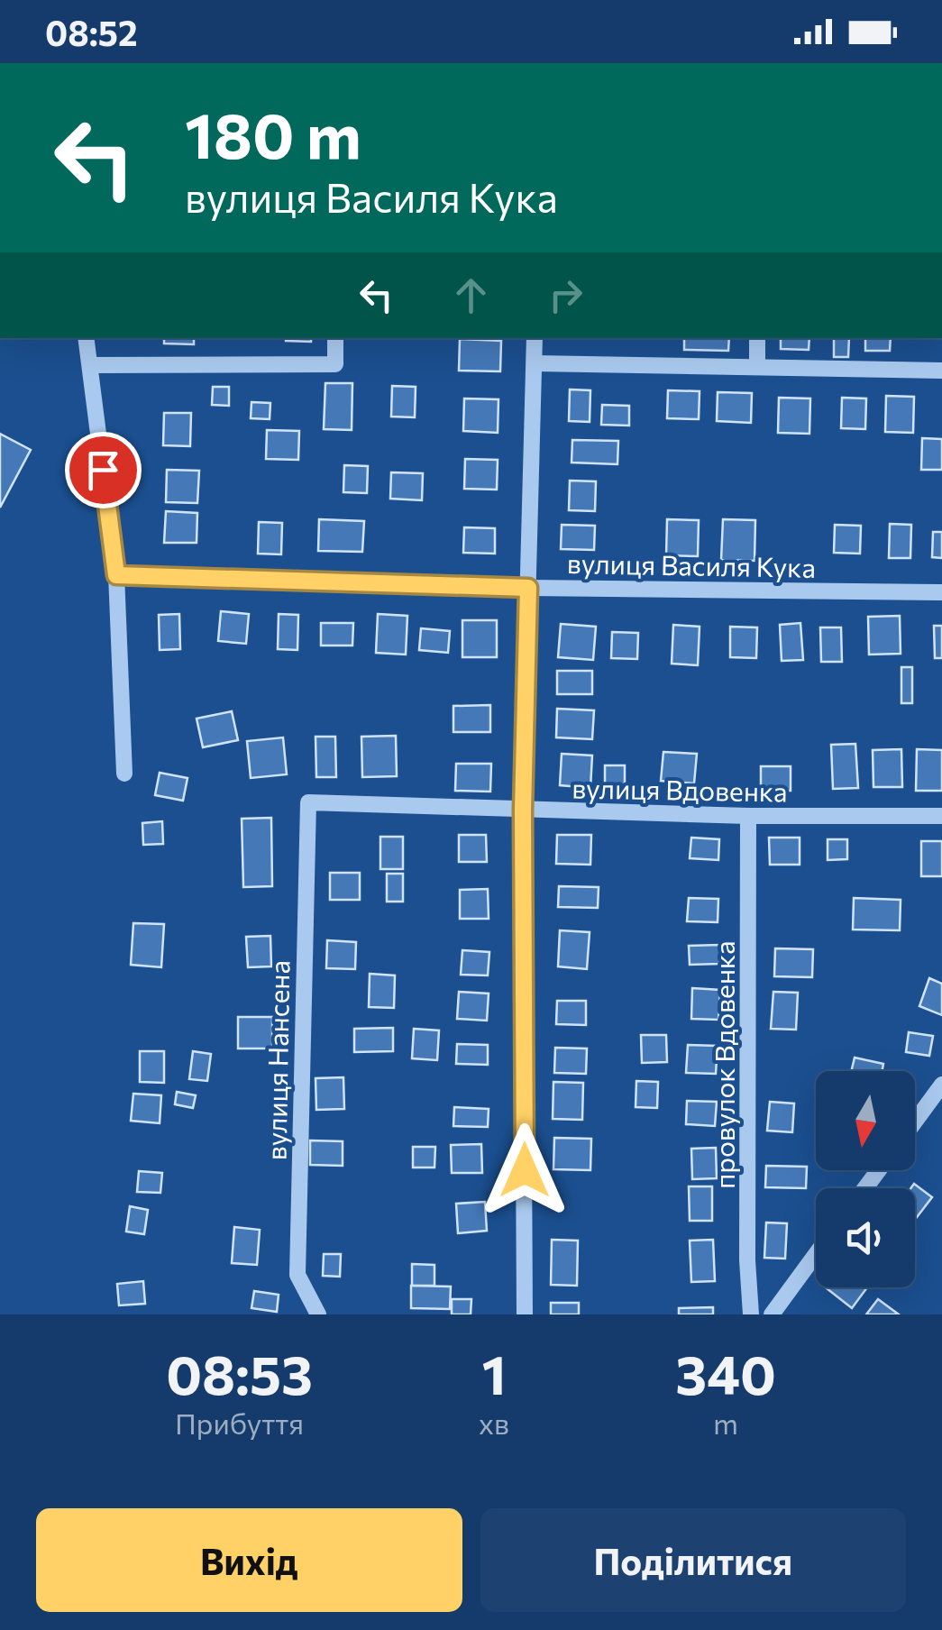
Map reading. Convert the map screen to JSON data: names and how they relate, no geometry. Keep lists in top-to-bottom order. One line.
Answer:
{"streets":{"street":["вулиця Василя Кука","вулиця Вдовенка","вулиця Нансена","провулок Вдовенка"]},"crossings":[["вулиця Вдовенка","вулиця Нансена"],["вулиця Вдовенка","провулок Вдовенка"]],"north":"bottom","page":{"status":"08:52","turn":["180 m","вулиця Василя Кука"],"eta":["08:53","Прибуття","1","хв","340","m"],"buttons":["Вихід","Поділитися"]}}
